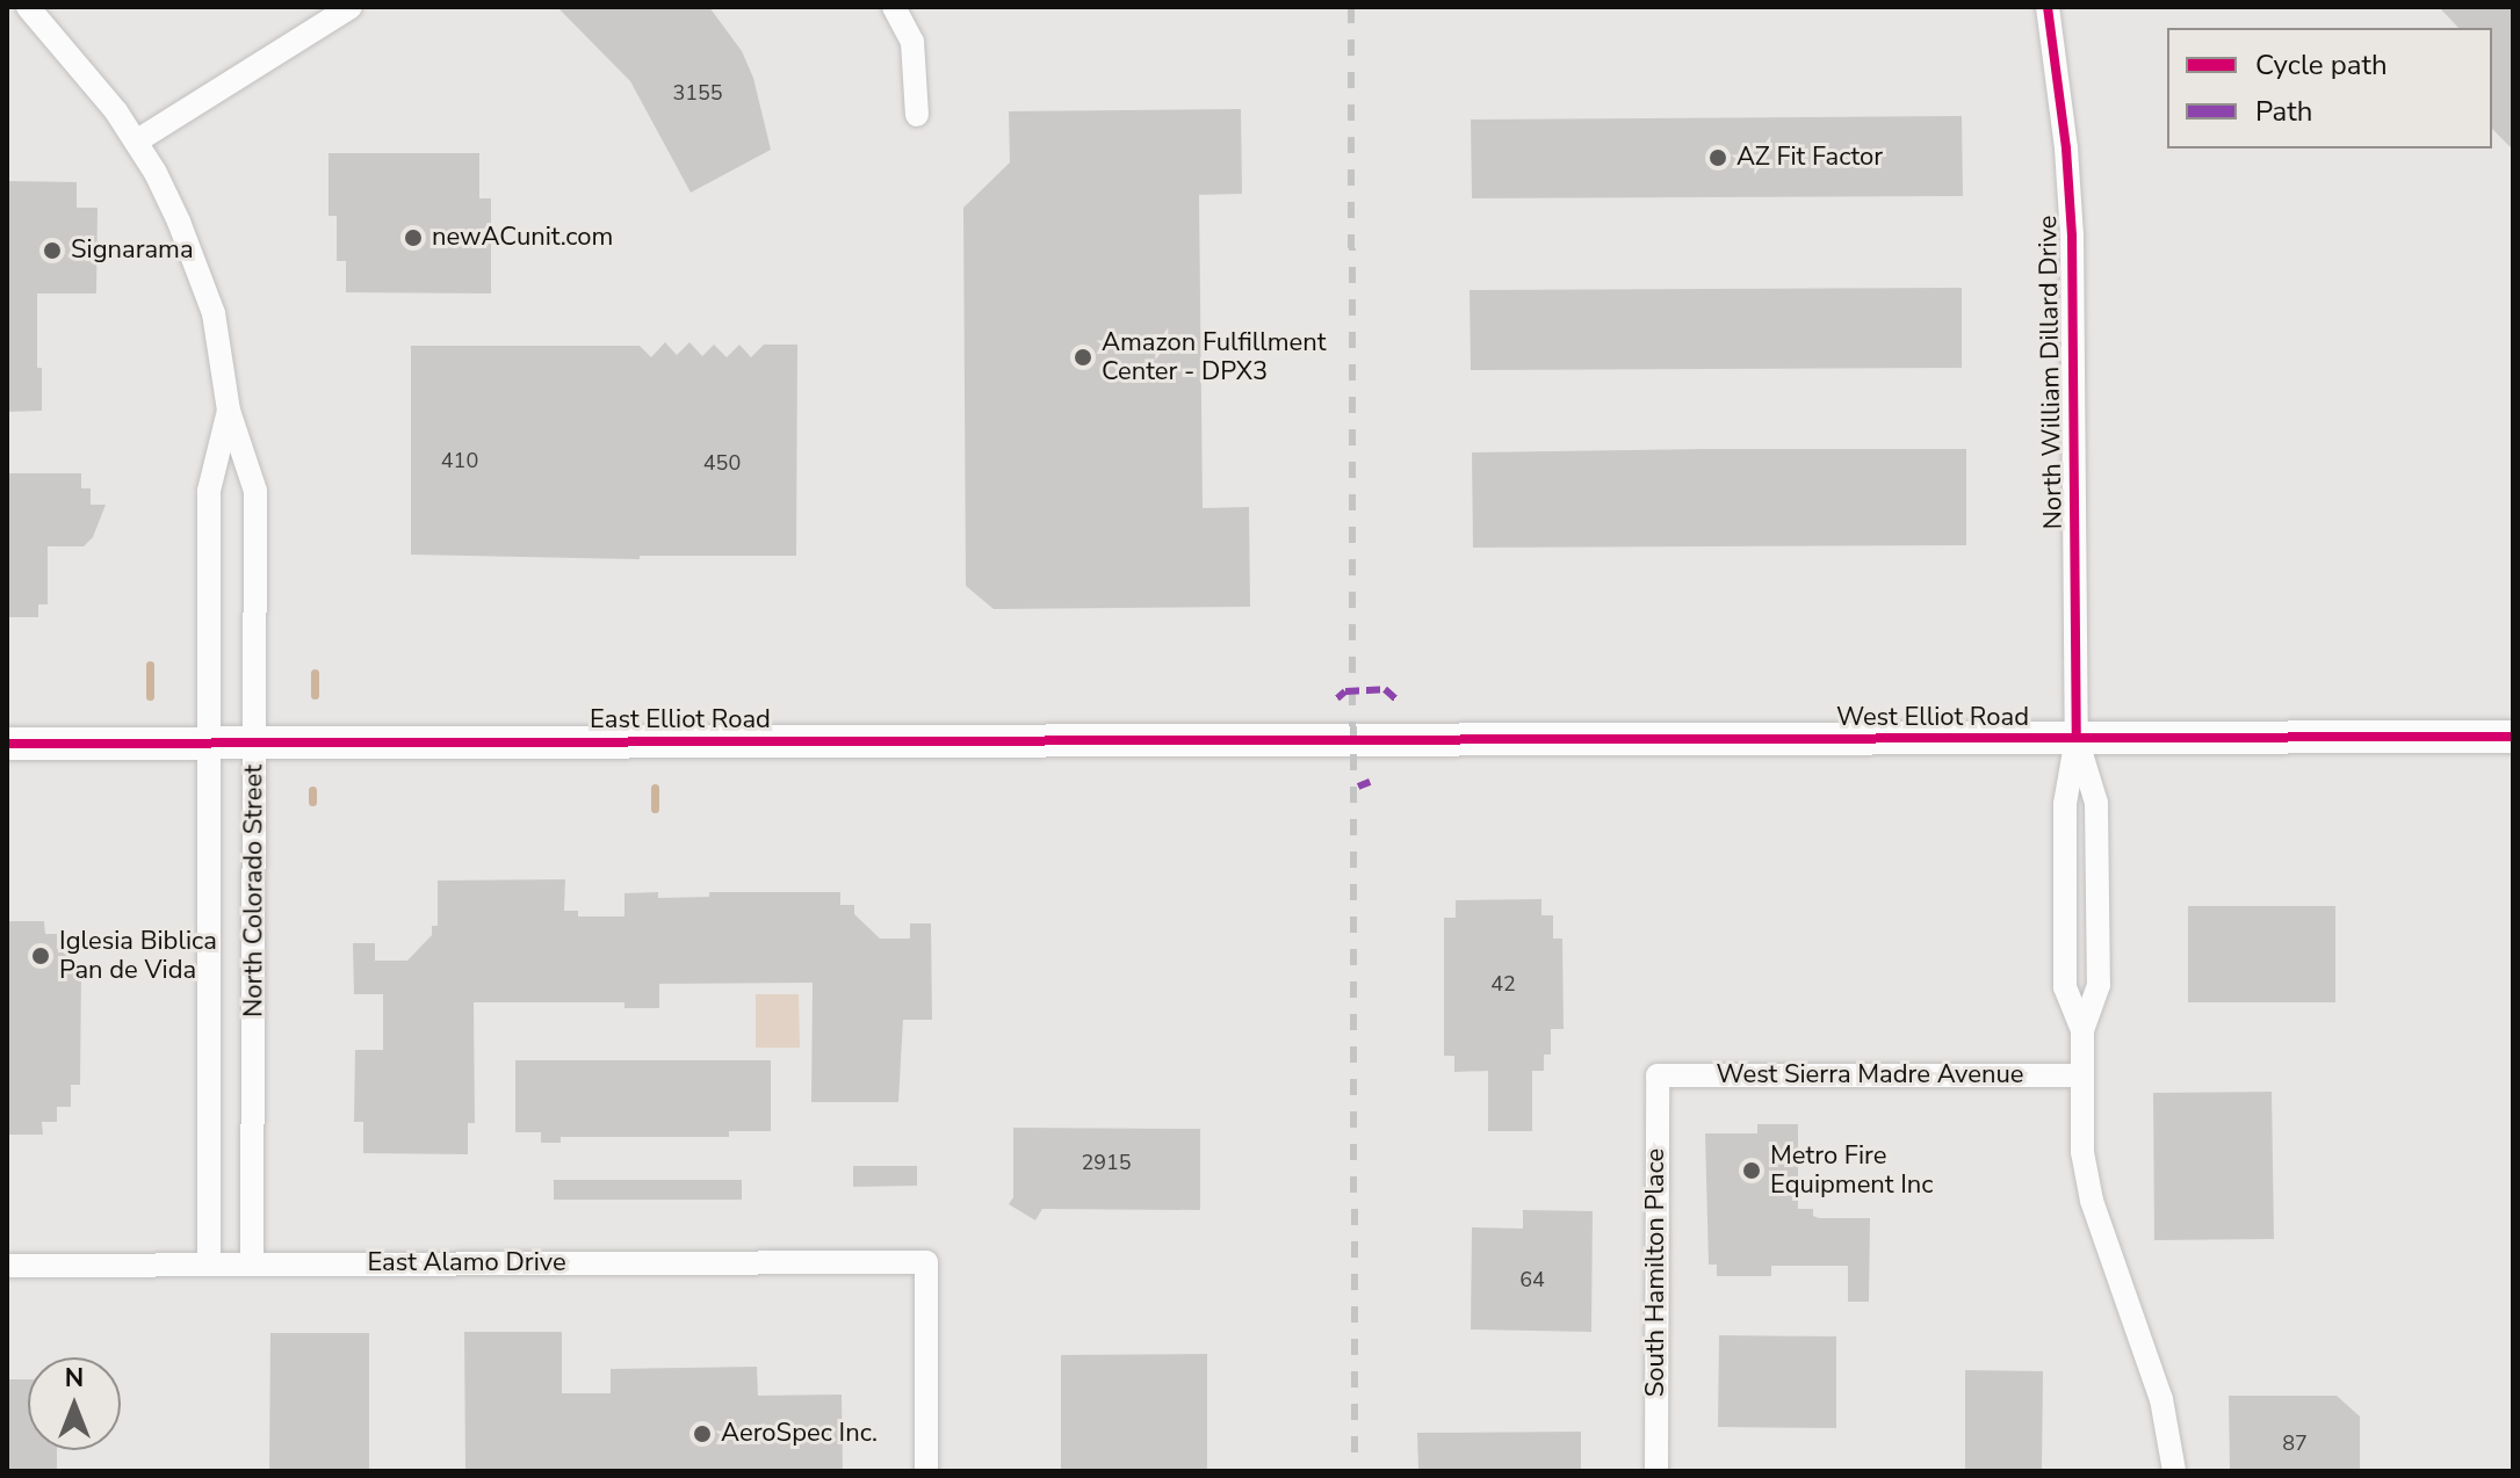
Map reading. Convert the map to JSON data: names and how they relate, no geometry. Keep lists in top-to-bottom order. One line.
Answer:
{"streets":{"main road":["West Elliot Road","East Elliot Road"],"street":["North William Dillard Drive","North Colorado Street","West Sierra Madre Avenue","East Alamo Drive","South Hamilton Place"]},"crossings":[["North William Dillard Drive","West Elliot Road"],["West Elliot Road","East Elliot Road"],["East Elliot Road","North Colorado Street"],["North Colorado Street","East Alamo Drive"],["West Sierra Madre Avenue","South Hamilton Place"]],"places":["AZ Fit Factor","newACunit.com","Signarama","Amazon Fulfillment Center - DPX3","Iglesia Biblica Pan de Vida","Metro Fire Equipment Inc","AeroSpec Inc."],"house_numbers":["3155","410","450","42","2915","64","87"],"legend":["Cycle path","Path"],"north":"top"}
